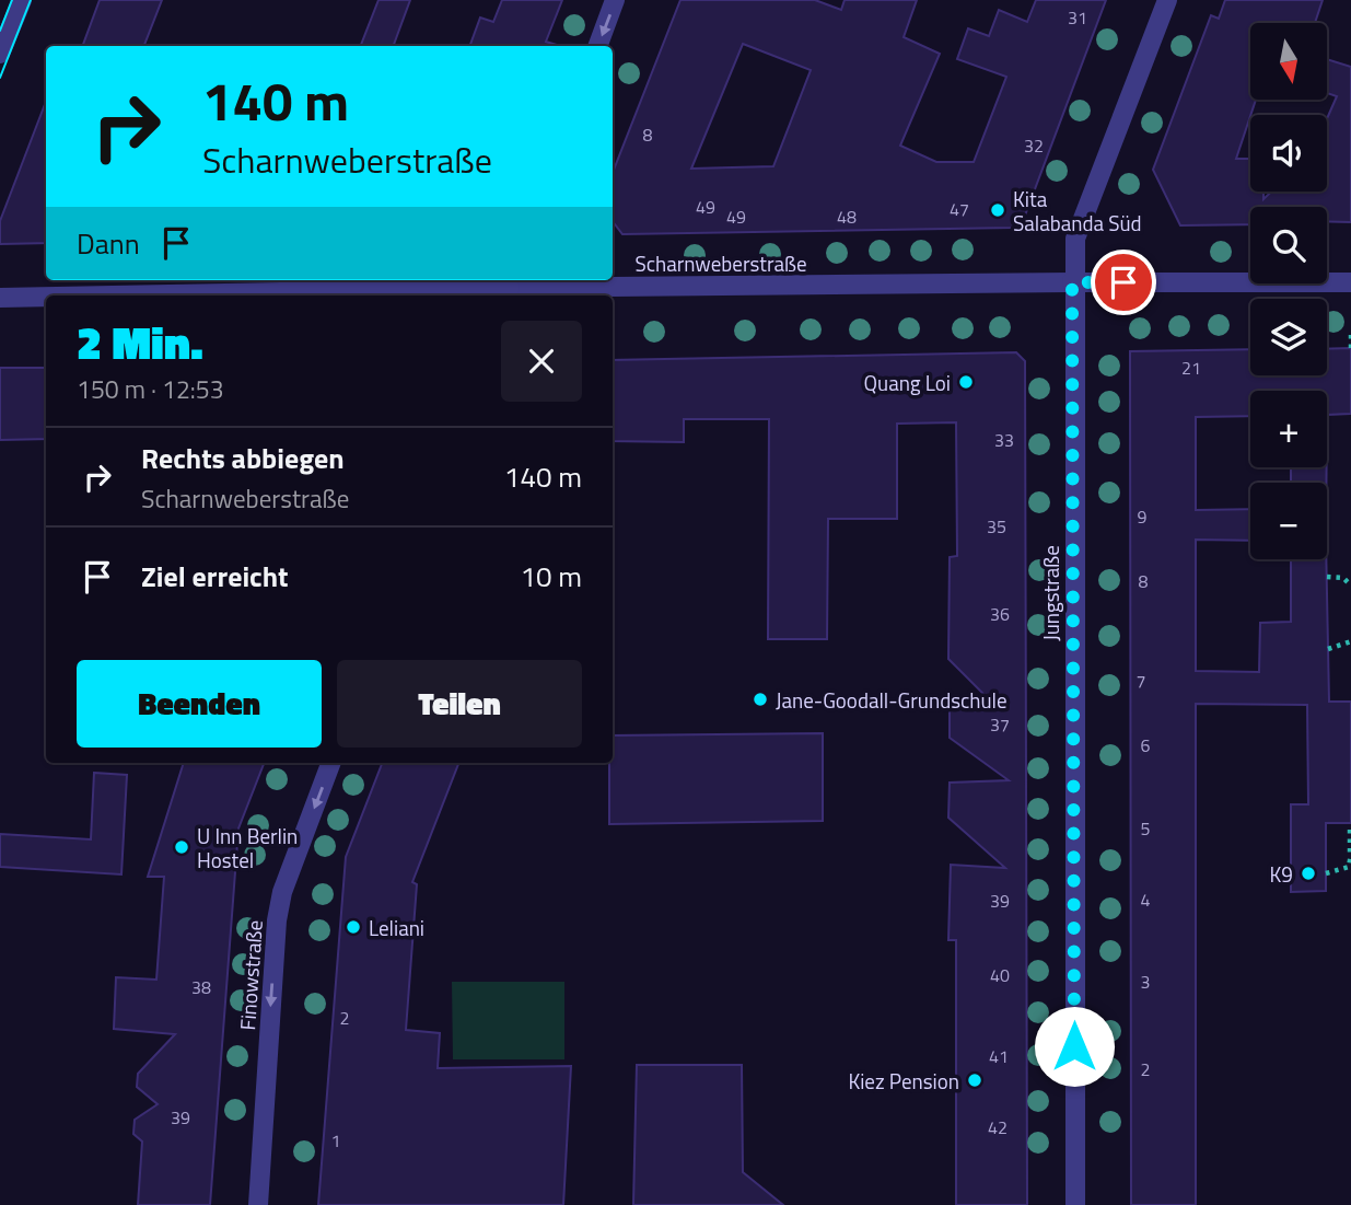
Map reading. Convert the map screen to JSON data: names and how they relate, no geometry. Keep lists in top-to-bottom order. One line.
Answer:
{"streets":{"street":["Scharnweberstraße","Jungstraße","Finowstraße"]},"crossings":[["Scharnweberstraße","Jungstraße"]],"one_way":["Finowstraße"],"places":["Kita Salabanda Süd","Quang Loi","Jane-Goodall-Grundschule","U Inn Berlin Hostel","K9","Leliani","Kiez Pension"],"house_numbers":["31","8","32","49","47","49","48","21","33","9","35","8","36","7","37","6","5","4","39","40","3","38","2","41","2","39","42","1"],"north":"bottom","page":{"map_buttons":["+","−"],"turn":["140 m","Scharnweberstraße"],"then":"Dann","heading":["2 Min.","150 m · 12:53"],"list":[{"name":"Rechts abbiegen","note":"Scharnweberstraße","value":"140 m"},{"name":"Ziel erreicht","value":"10 m"}],"buttons":["Beenden","Teilen"]}}
